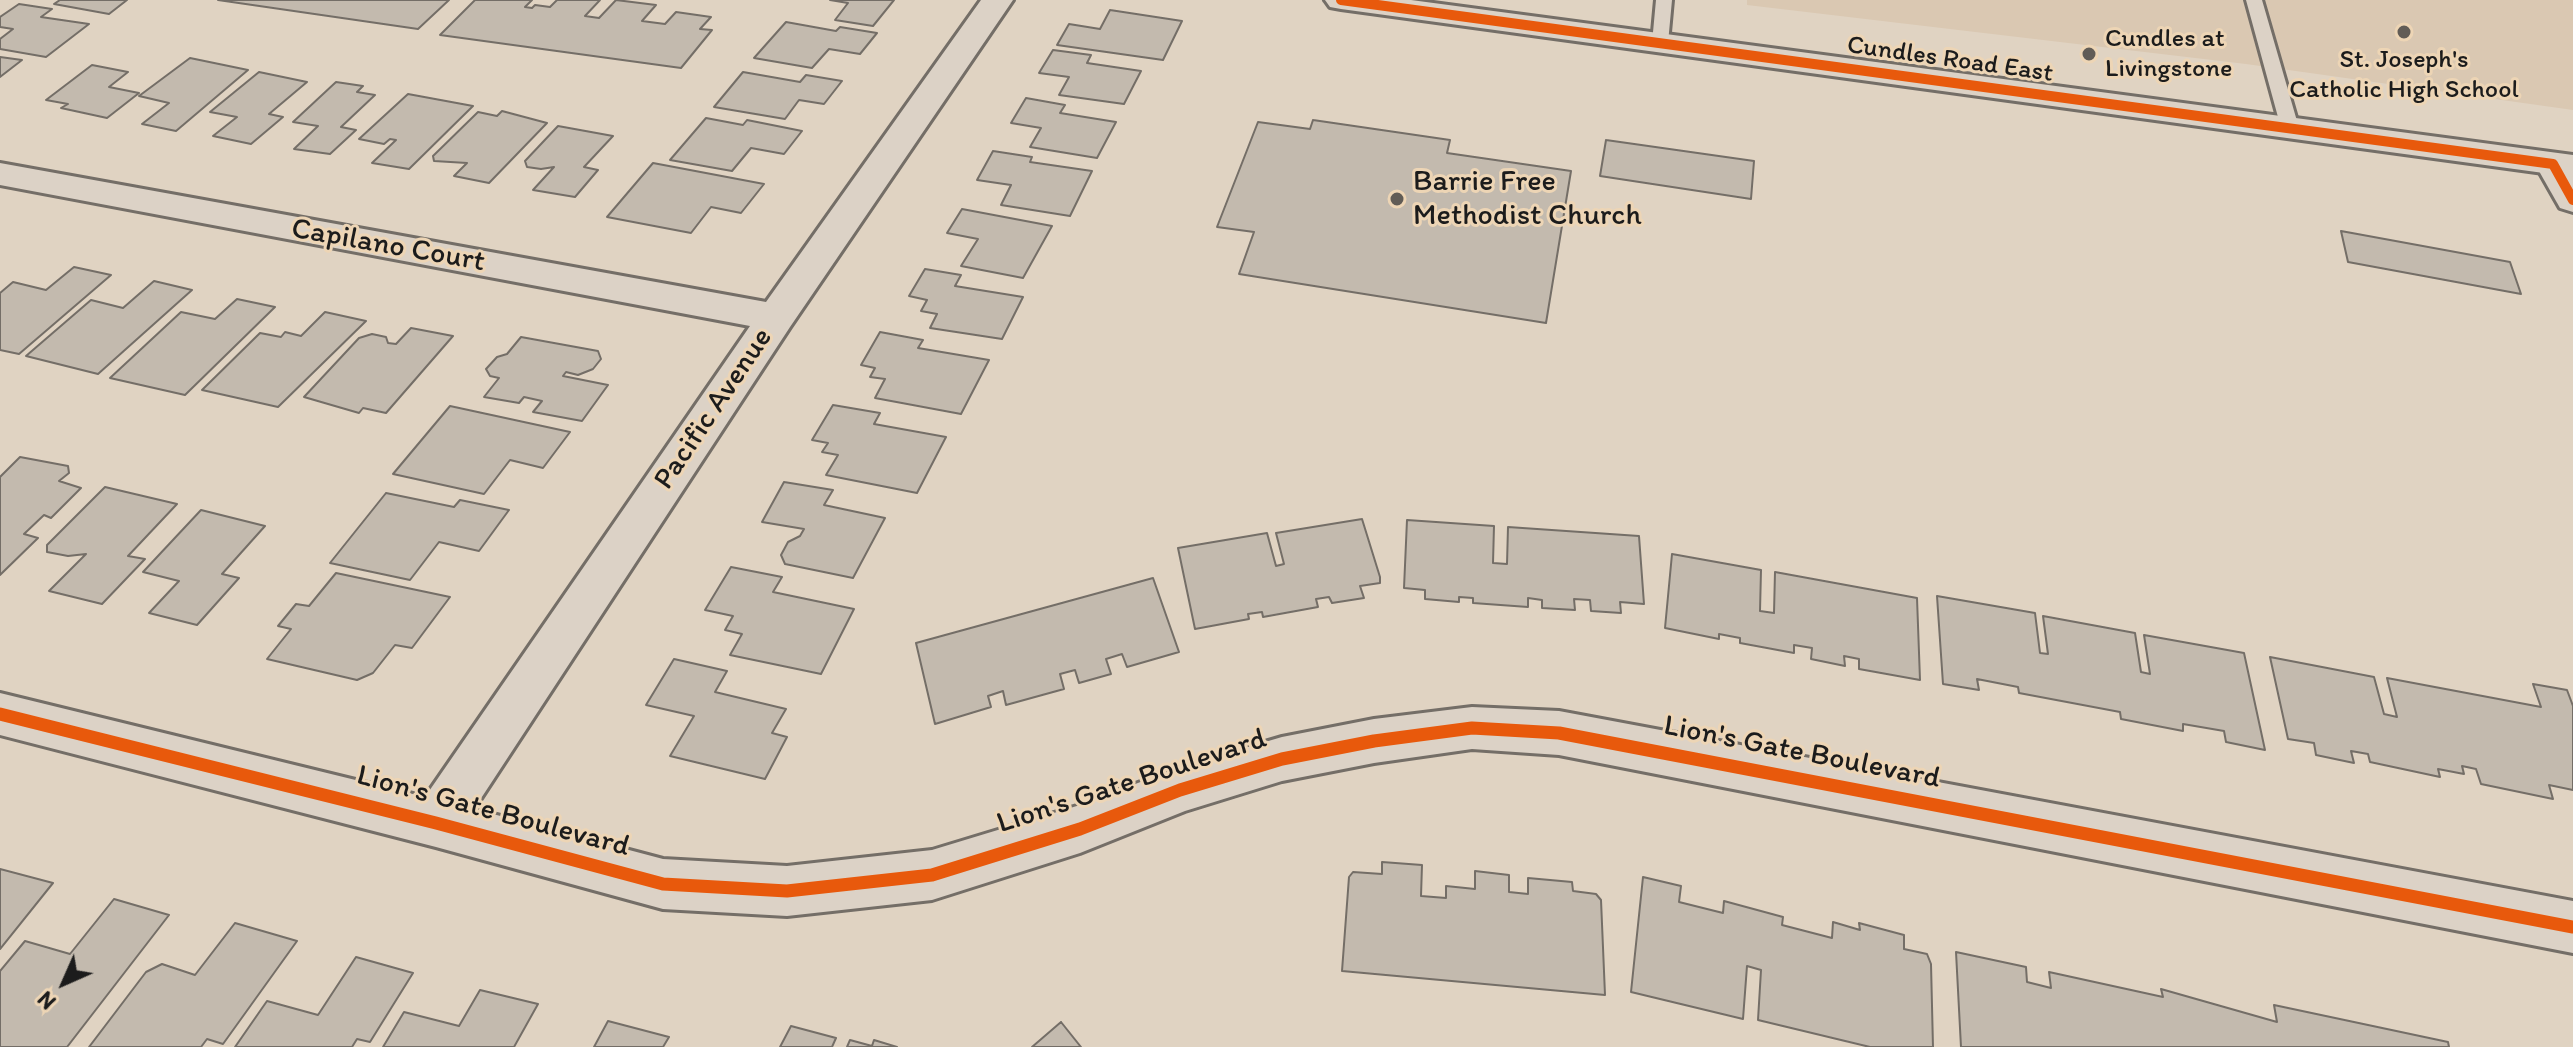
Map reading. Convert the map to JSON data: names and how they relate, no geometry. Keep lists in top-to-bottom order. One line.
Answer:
{"streets":{"street":["Cundles Road East","Capilano Court","Pacific Avenue","Lion's Gate Boulevard"]},"crossings":[["Capilano Court","Pacific Avenue"],["Pacific Avenue","Lion's Gate Boulevard"]],"places":["St. Joseph's Catholic High School","Cundles at Livingstone","Barrie Free Methodist Church"],"north":"bottom left"}
